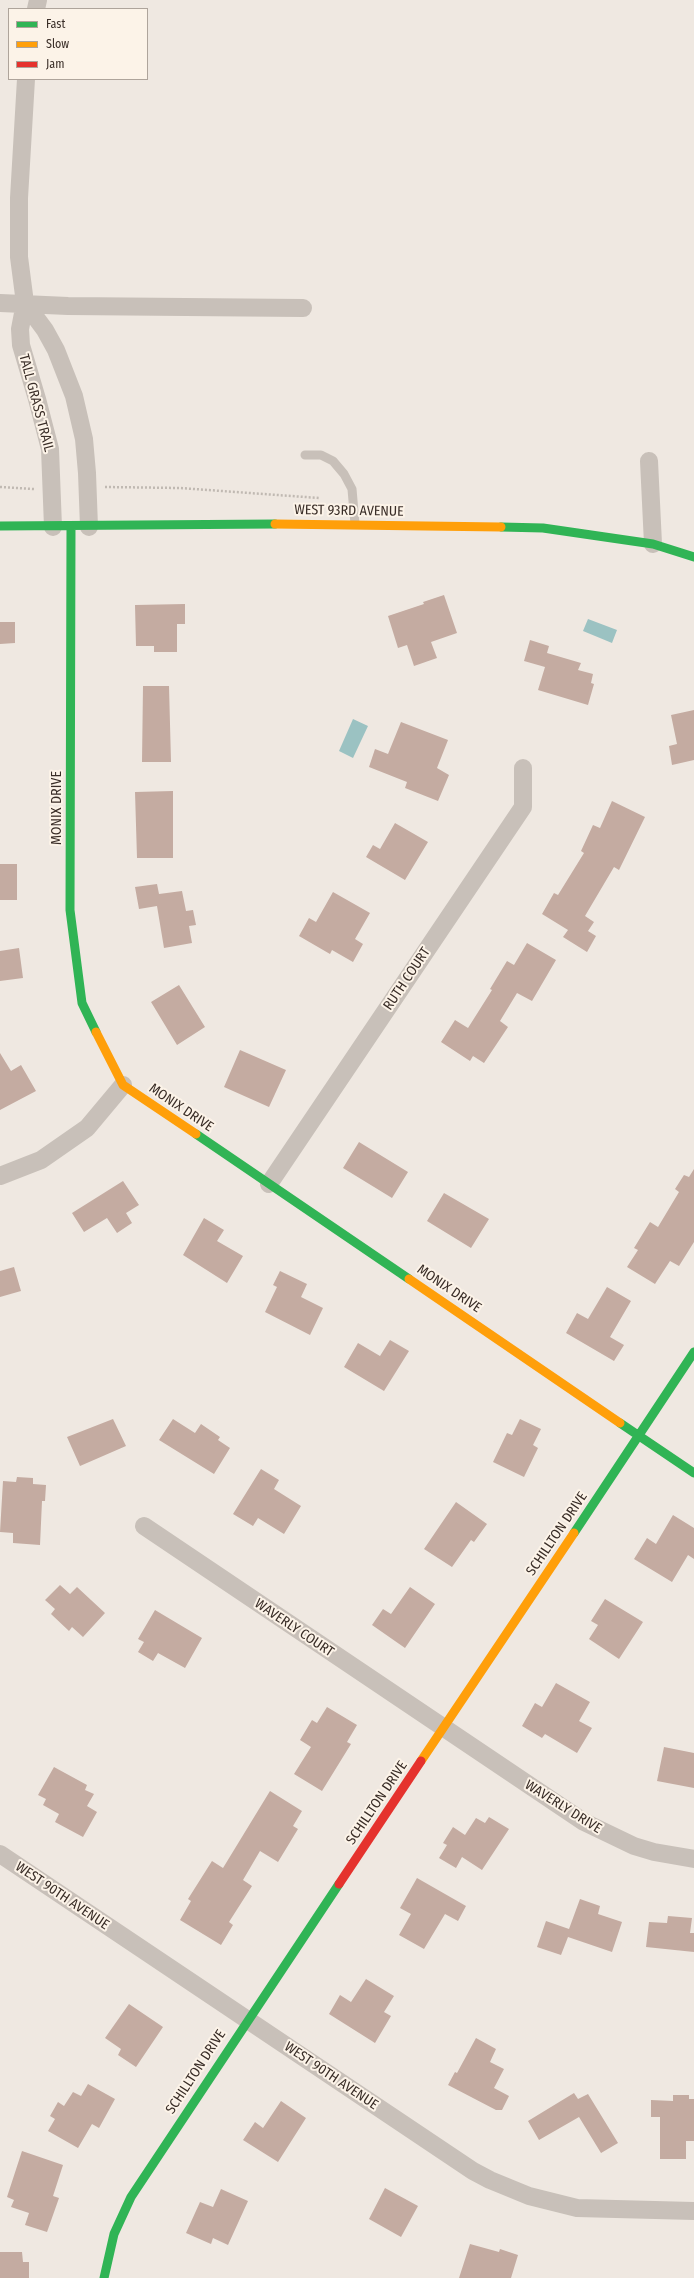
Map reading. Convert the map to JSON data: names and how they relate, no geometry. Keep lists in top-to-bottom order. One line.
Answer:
{"streets":{"street":["TALL GRASS TRAIL","WEST 93RD AVENUE","MONIX DRIVE","RUTH COURT","SCHILLTON DRIVE","WAVERLY COURT","WAVERLY DRIVE","WEST 90TH AVENUE"]},"crossings":[["TALL GRASS TRAIL","WEST 93RD AVENUE"],["TALL GRASS TRAIL","MONIX DRIVE"],["WEST 93RD AVENUE","MONIX DRIVE"],["MONIX DRIVE","RUTH COURT"],["MONIX DRIVE","SCHILLTON DRIVE"],["SCHILLTON DRIVE","WAVERLY COURT"],["SCHILLTON DRIVE","WAVERLY DRIVE"],["SCHILLTON DRIVE","WEST 90TH AVENUE"],["WAVERLY COURT","WAVERLY DRIVE"]],"legend":["Fast","Slow","Jam"]}
